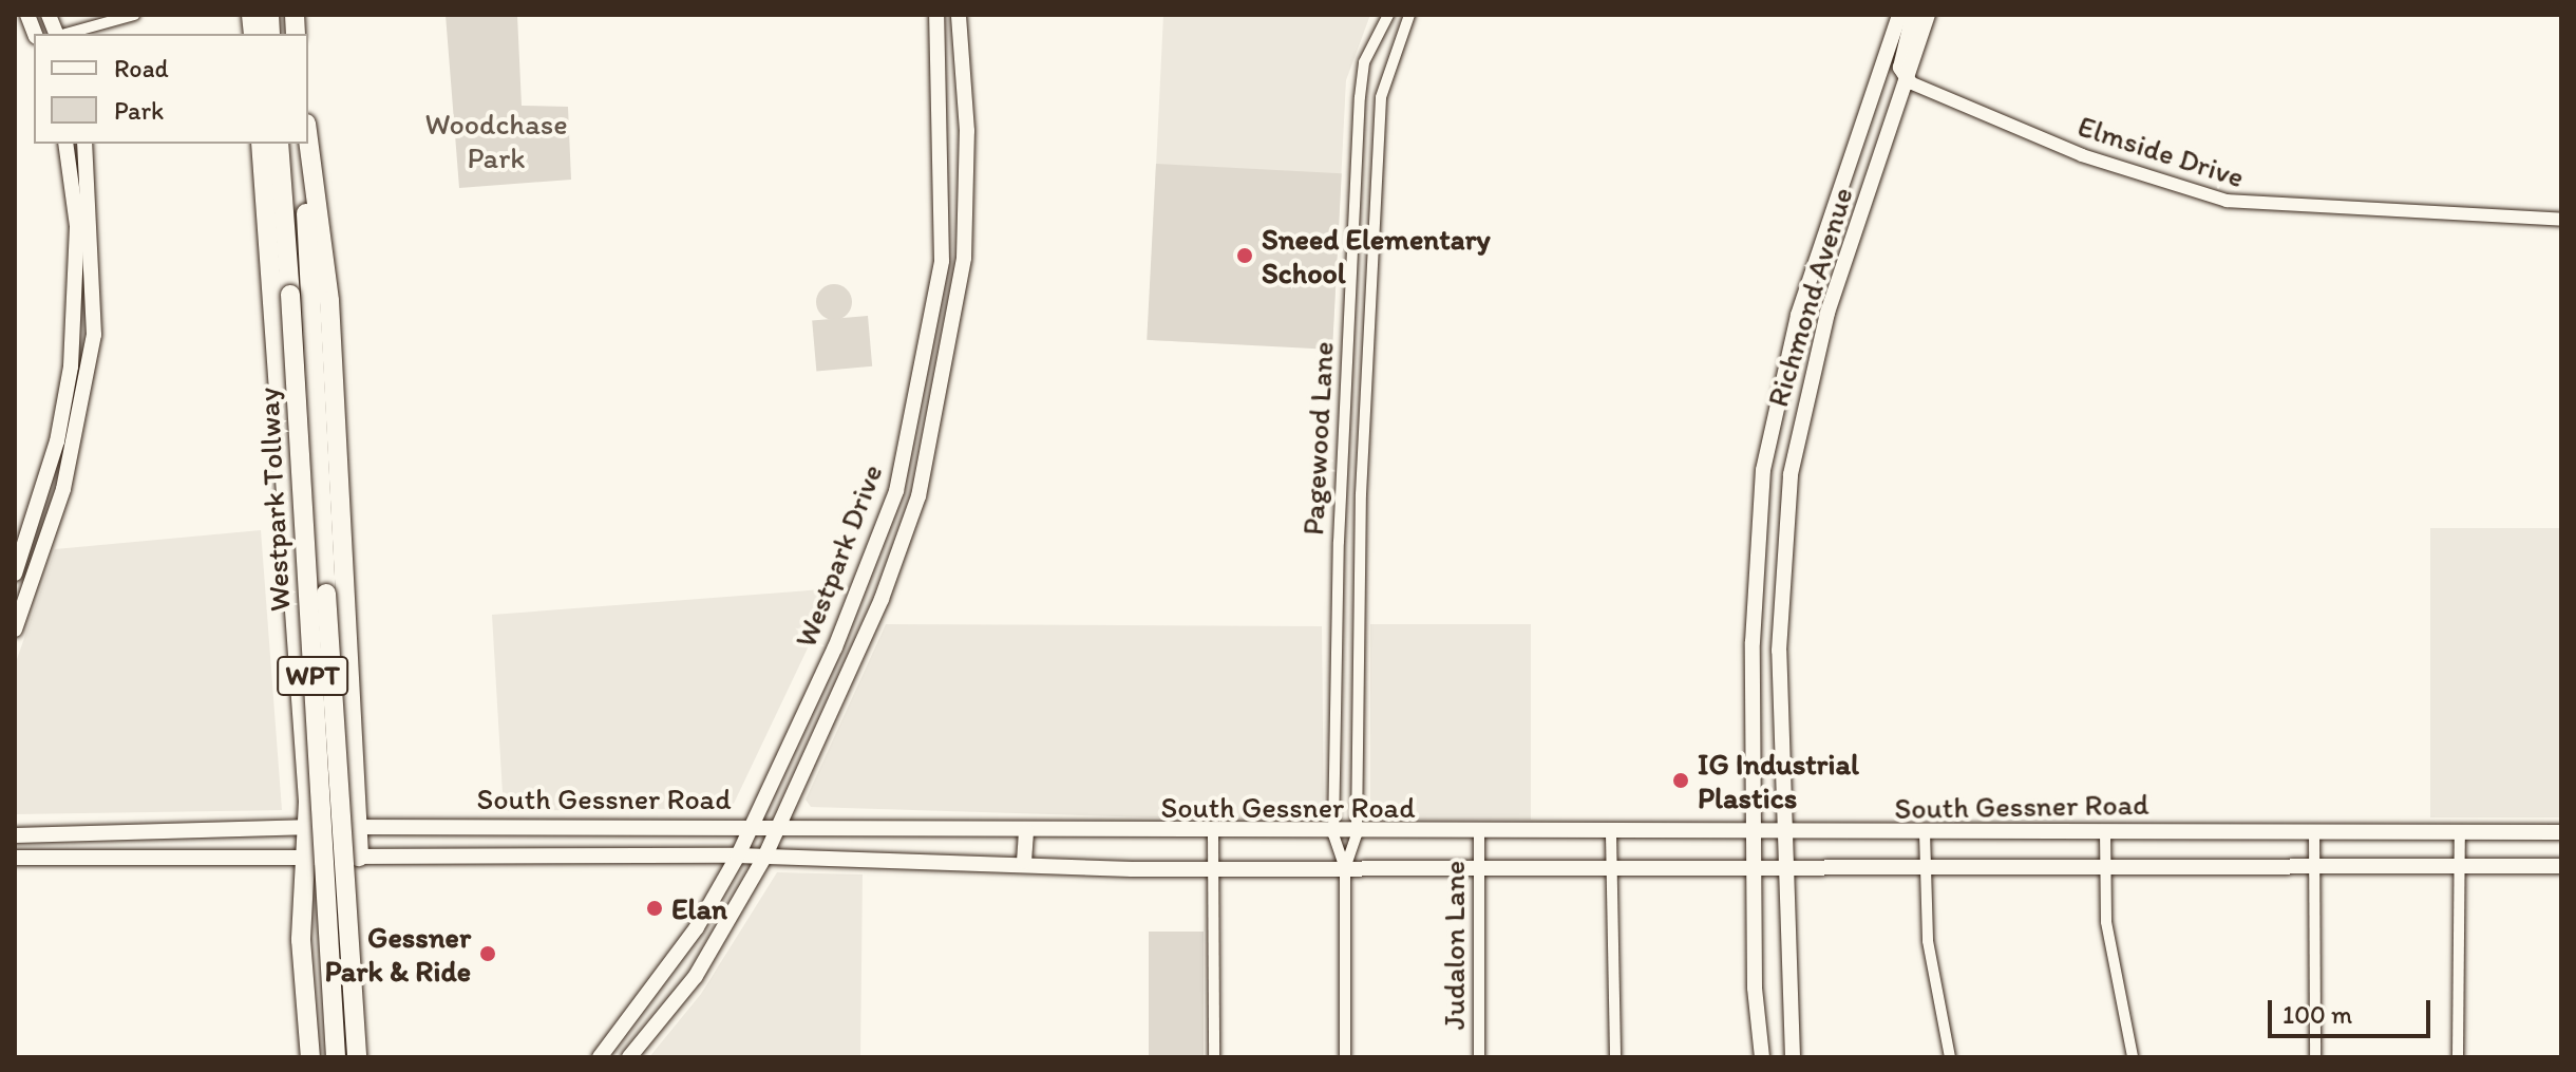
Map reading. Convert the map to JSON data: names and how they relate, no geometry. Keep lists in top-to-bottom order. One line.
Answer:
{"streets":{"highway":["Westpark Tollway","WPT"],"main road":["Richmond Avenue","Westpark Drive","South Gessner Road"],"street":["Elmside Drive","Pagewood Lane","Judalon Lane"]},"crossings":[["Elmside Drive","Richmond Avenue"],["Richmond Avenue","South Gessner Road"],["Pagewood Lane","South Gessner Road"],["Westpark Drive","South Gessner Road"],["South Gessner Road","Judalon Lane"]],"parks":["Woodchase Park"],"places":["Sneed Elementary School","IG Industrial Plastics","Elan","Gessner Park & Ride"],"legend":["Road","Park"],"scale_bar":"100 m"}
